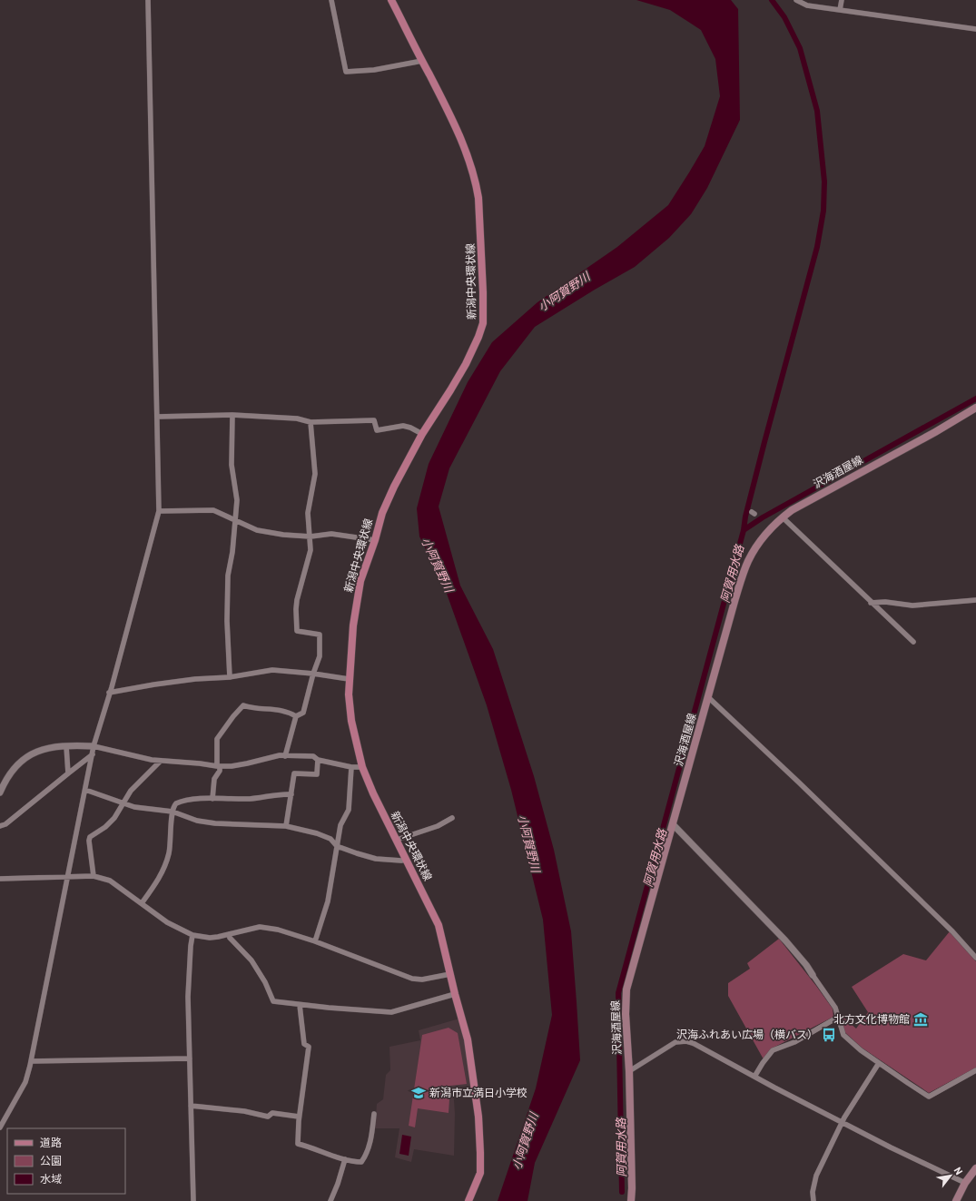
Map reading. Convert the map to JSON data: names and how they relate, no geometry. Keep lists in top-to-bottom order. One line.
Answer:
{"streets":{"main road":["新潟中央環状線","沢海酒屋線"]},"water":["小阿賀野川","阿賀用水路"],"places":{"museum":["北方文化博物館"],"bus stop":["沢海ふれあい広場（横バス）"],"school or university":["新潟市立満日小学校"]},"legend":["道路","公園","水域"],"north":"top right"}
